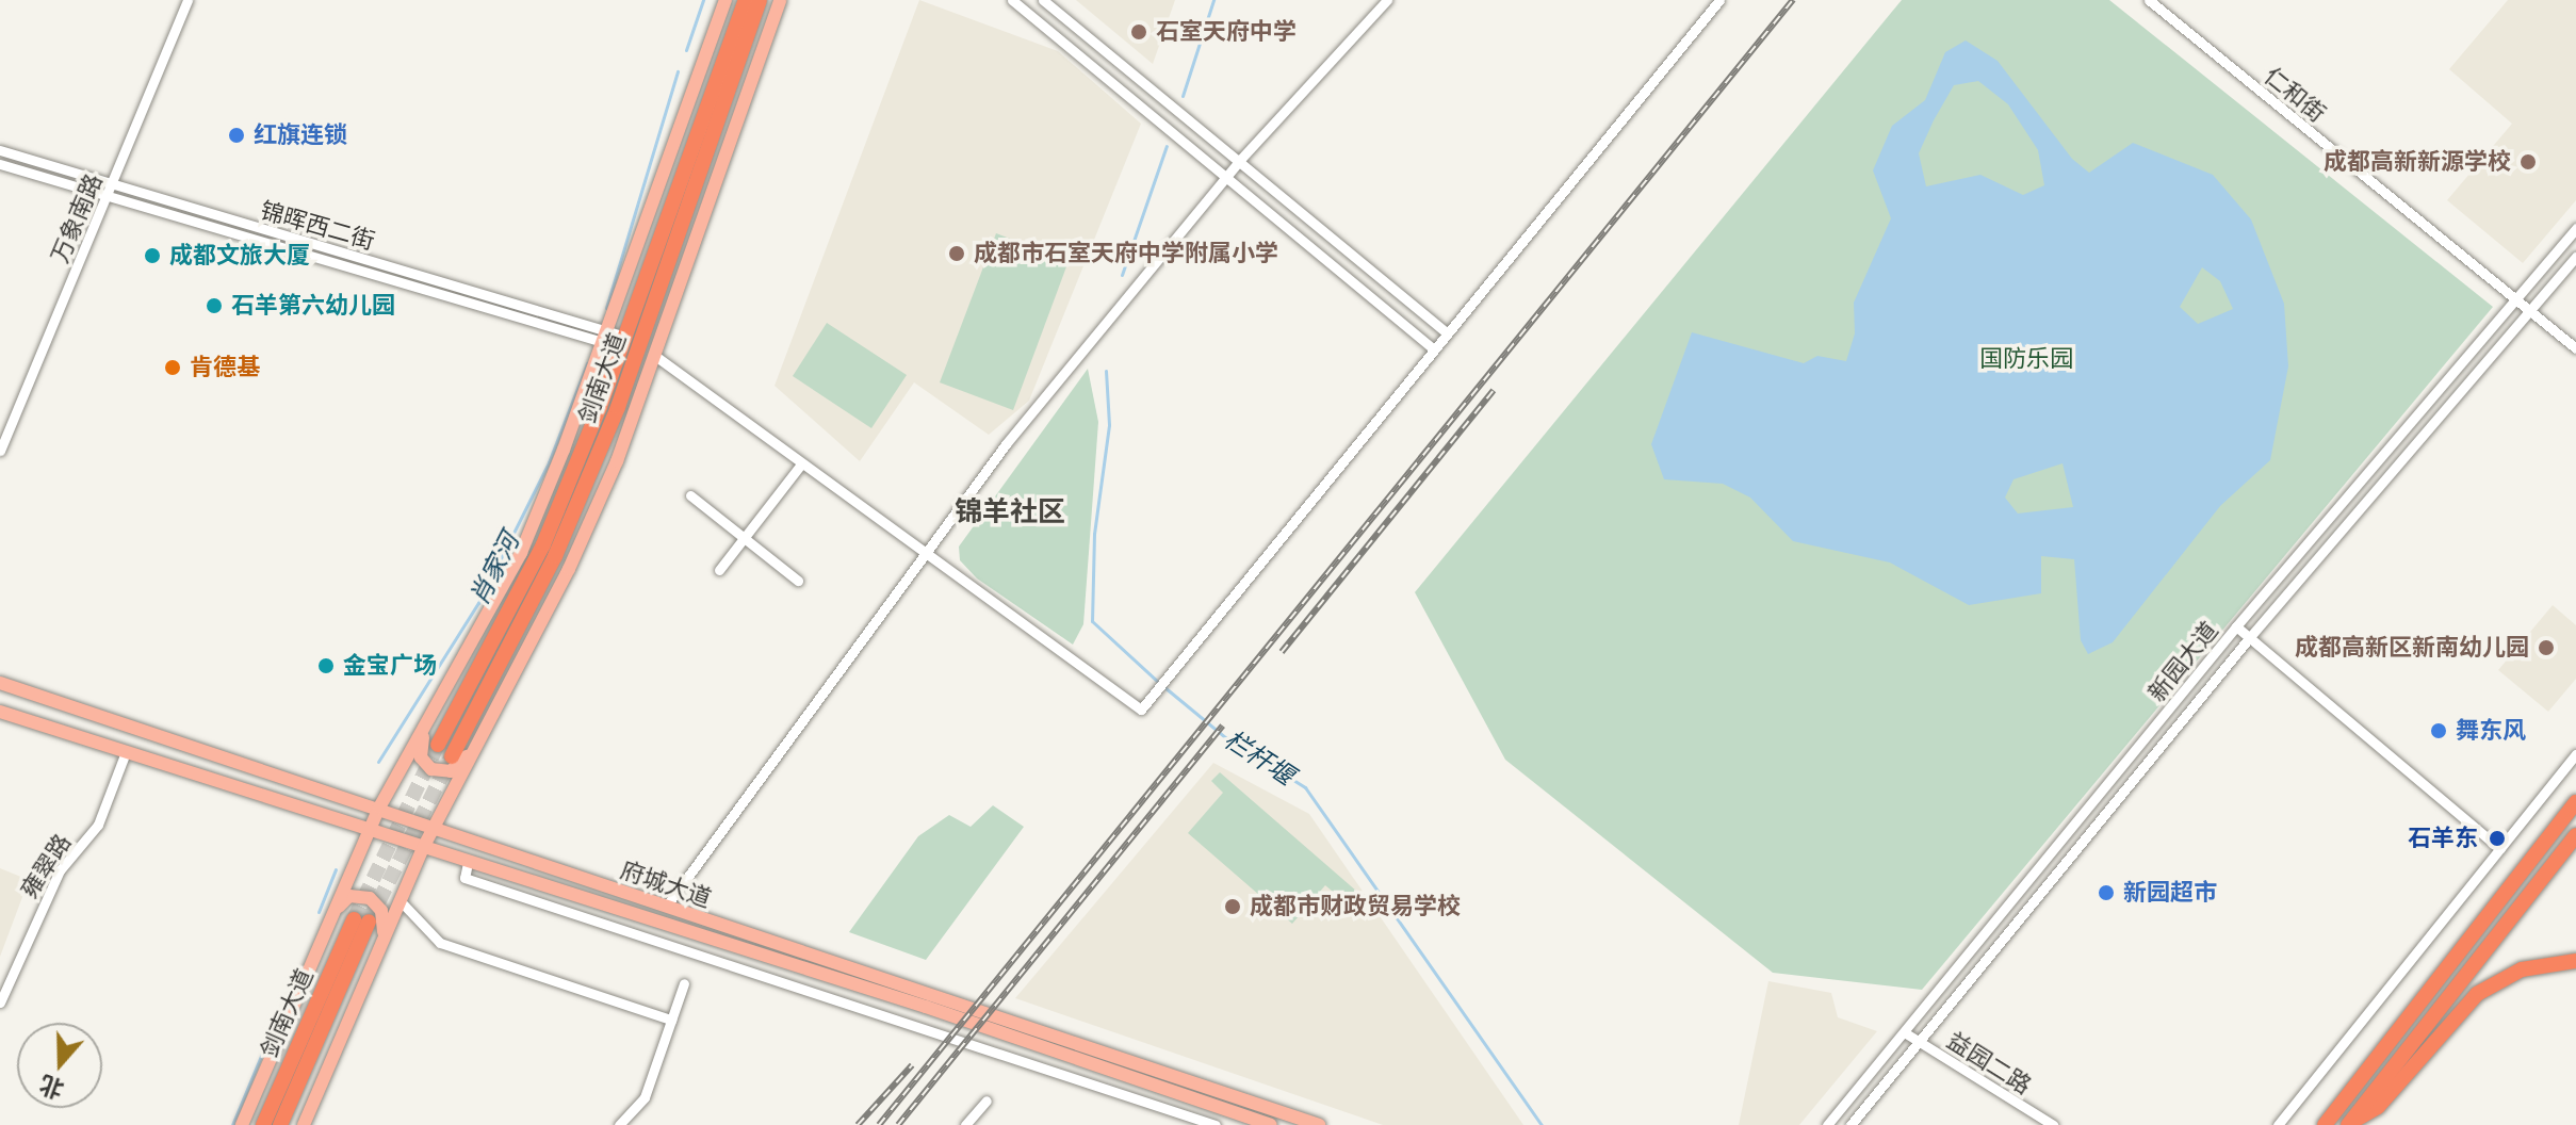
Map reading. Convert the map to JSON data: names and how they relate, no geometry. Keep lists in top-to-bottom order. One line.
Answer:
{"streets":{"highway":["剑南大道"],"main road":["府城大道"],"street":["仁和街","万象南路","锦晖西二街","新园大道","雍翠路","益园二路"]},"crossings":[["仁和街","新园大道"],["万象南路","锦晖西二街"],["锦晖西二街","剑南大道"],["新园大道","益园二路"],["雍翠路","府城大道"]],"districts":["锦羊社区"],"water":["肖家河","栏杆堰"],"parks":["国防乐园"],"places":["石室天府中学","红旗连锁","成都高新新源学校","成都市石室天府中学附属小学","成都文旅大厦","石羊第六幼儿园","肯德基","成都高新区新南幼儿园","金宝广场","舞东风","石羊东","新园超市","成都市财政贸易学校"],"north":"bottom"}
